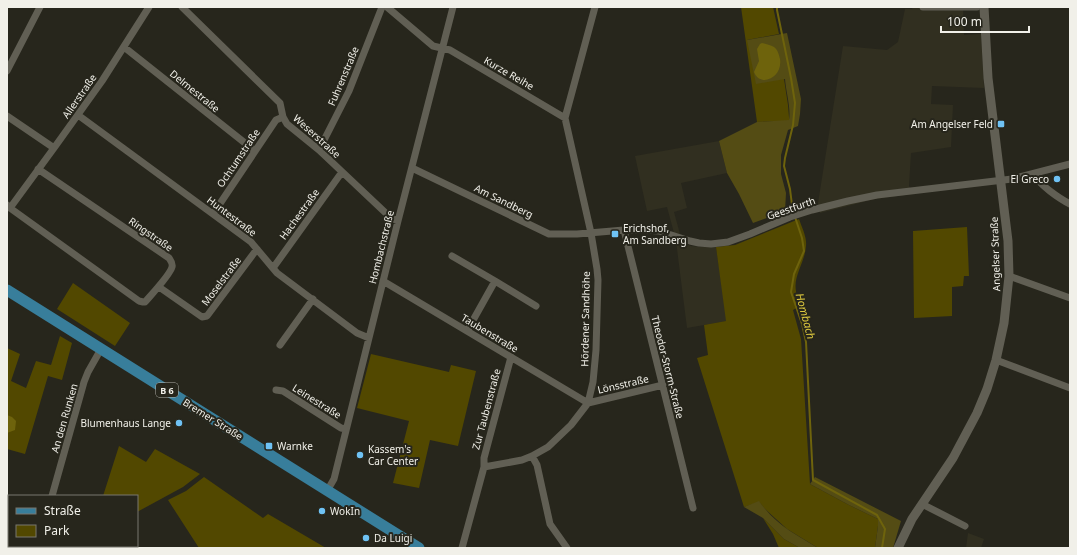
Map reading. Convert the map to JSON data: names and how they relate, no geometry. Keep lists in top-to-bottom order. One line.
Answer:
{"streets":{"main road":["Angelser Straße","B 6","Bremer Straße"],"street":["Kurze Reihe","Fuhrenstraße","Delmestraße","Allerstraße","Weserstraße","Ochtumstraße","Am Sandberg","Geestfurth","Hachestraße","Huntestraße","Ringstraße","Hombachstraße","Moselstraße","Hördener Sandhöhe","Taubenstraße","Theodor-Storm-Straße","Lönsstraße","Leinestraße","Zur Taubenstraße","An den Runken"]},"crossings":[["Kurze Reihe","Hombachstraße"],["Kurze Reihe","Hördener Sandhöhe"],["Fuhrenstraße","Weserstraße"],["Delmestraße","Allerstraße"],["Delmestraße","Ochtumstraße"],["Allerstraße","Huntestraße"],["Allerstraße","Ringstraße"],["Weserstraße","Ochtumstraße"],["Weserstraße","Hachestraße"],["Weserstraße","Hombachstraße"],["Ochtumstraße","Huntestraße"],["Am Sandberg","Geestfurth"],["Am Sandberg","Hombachstraße"],["Am Sandberg","Hördener Sandhöhe"],["Geestfurth","Angelser Straße"],["Geestfurth","Hördener Sandhöhe"],["Geestfurth","Theodor-Storm-Straße"],["Hachestraße","Huntestraße"],["Huntestraße","Hombachstraße"],["Huntestraße","Moselstraße"],["Ringstraße","Moselstraße"],["Hombachstraße","Taubenstraße"],["Hombachstraße","Leinestraße"],["Hombachstraße","Bremer Straße"],["Hördener Sandhöhe","Taubenstraße"],["Hördener Sandhöhe","Lönsstraße"],["Hördener Sandhöhe","Zur Taubenstraße"],["Taubenstraße","Lönsstraße"],["Taubenstraße","Zur Taubenstraße"],["Theodor-Storm-Straße","Lönsstraße"],["An den Runken","Bremer Straße"]],"water":["Hombach"],"places":{"transit":["Am Angelser Feld","Erichshof, Am Sandberg","Warnke"],"other":["El Greco","Blumenhaus Lange","Kassem's Car Center","WokIn","Da Luigi"]},"legend":["Straße","Park"],"scale_bar":"100 m"}
